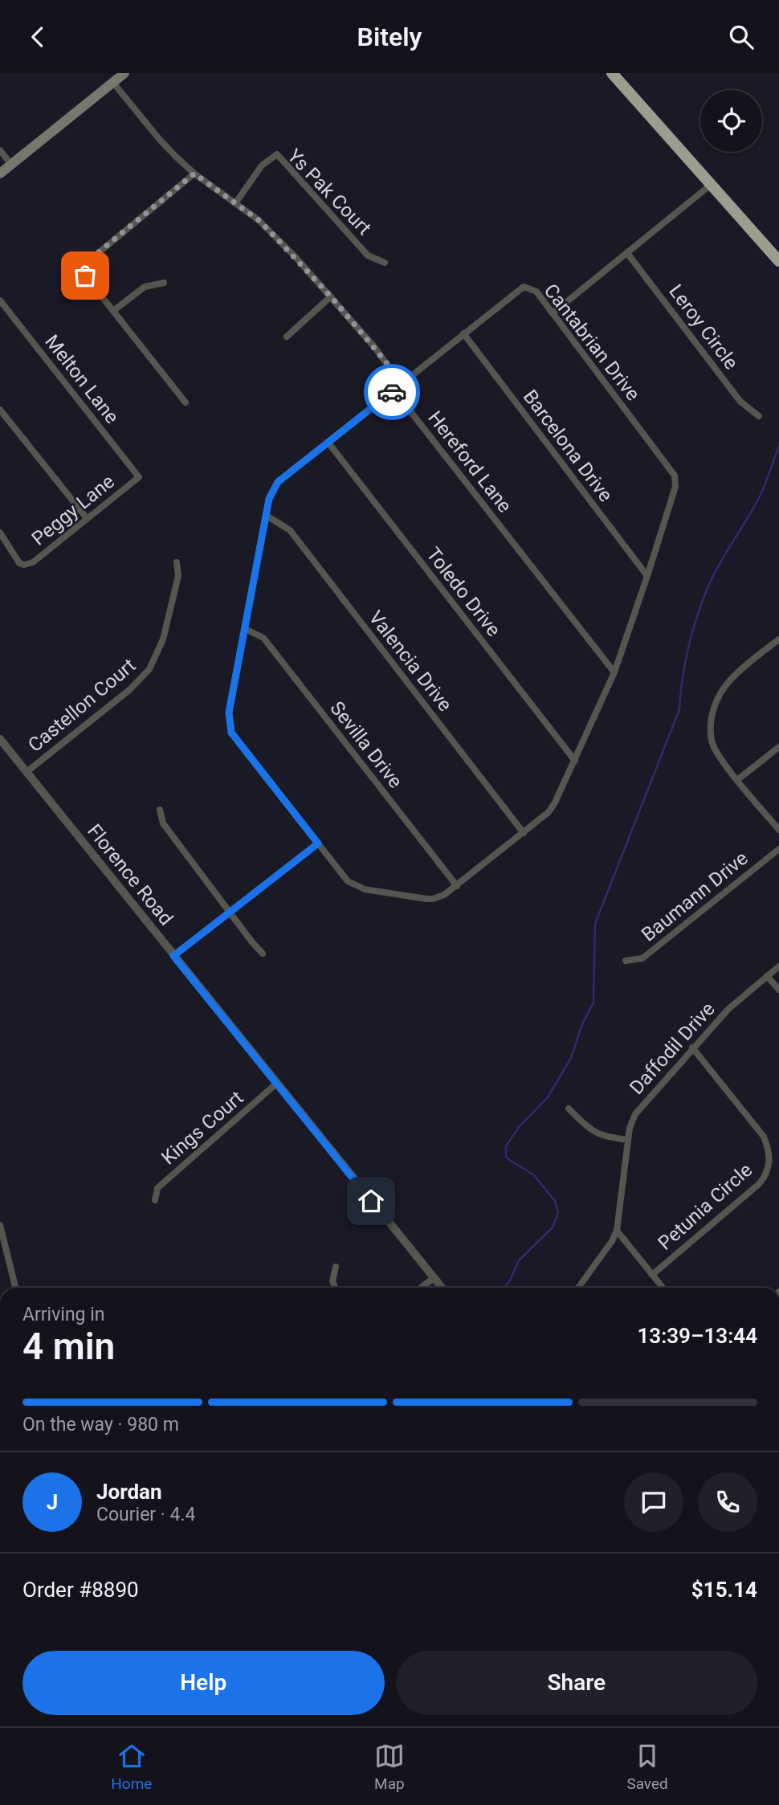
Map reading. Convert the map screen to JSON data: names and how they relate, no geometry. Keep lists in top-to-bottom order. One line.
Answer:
{"streets":{"street":["Ys Pak Court","Leroy Circle","Cantabrian Drive","Melton Lane","Barcelona Drive","Hereford Lane","Peggy Lane","Toledo Drive","Valencia Drive","Castellon Court","Sevilla Drive","Florence Road","Baumann Drive","Daffodil Drive","Kings Court","Petunia Circle"]},"crossings":[["Ys Pak Court","Hereford Lane"],["Cantabrian Drive","Barcelona Drive"],["Cantabrian Drive","Hereford Lane"],["Cantabrian Drive","Toledo Drive"],["Cantabrian Drive","Valencia Drive"],["Cantabrian Drive","Sevilla Drive"],["Melton Lane","Peggy Lane"],["Castellon Court","Florence Road"],["Florence Road","Kings Court"],["Daffodil Drive","Petunia Circle"]],"page":{"header":"Bitely","heading":["4 min","Arriving in","13:39–13:44"],"panel":["Jordan","Courier · 4.4","Order #8890","$15.14"],"bar":"On the way · 980 m","round":"J","buttons":["Help","Share"],"tabs":["Home","Map","Saved"]}}
